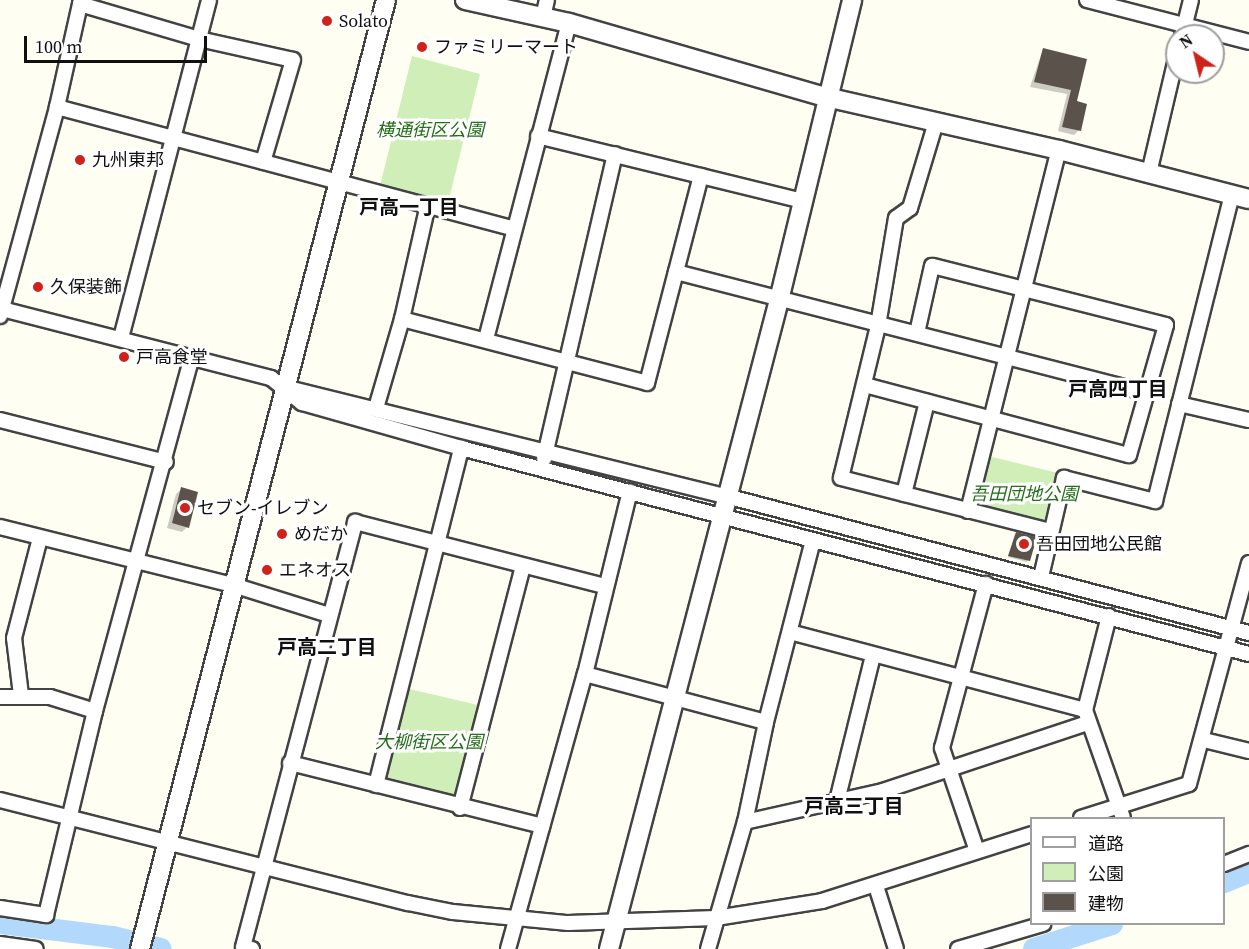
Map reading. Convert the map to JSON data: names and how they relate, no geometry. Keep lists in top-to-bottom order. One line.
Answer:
{"districts":["戸高一丁目","戸高四丁目","戸高二丁目","戸高三丁目"],"parks":["横通街区公園","吾田団地公園","大柳街区公園"],"places":["Solato","ファミリーマート","九州東邦","久保装飾","戸高食堂","セブン-イレブン","めだか","吾田団地公民館","エネオス"],"legend":["道路","公園","建物"],"scale_bar":"100 m","north":"top left"}
